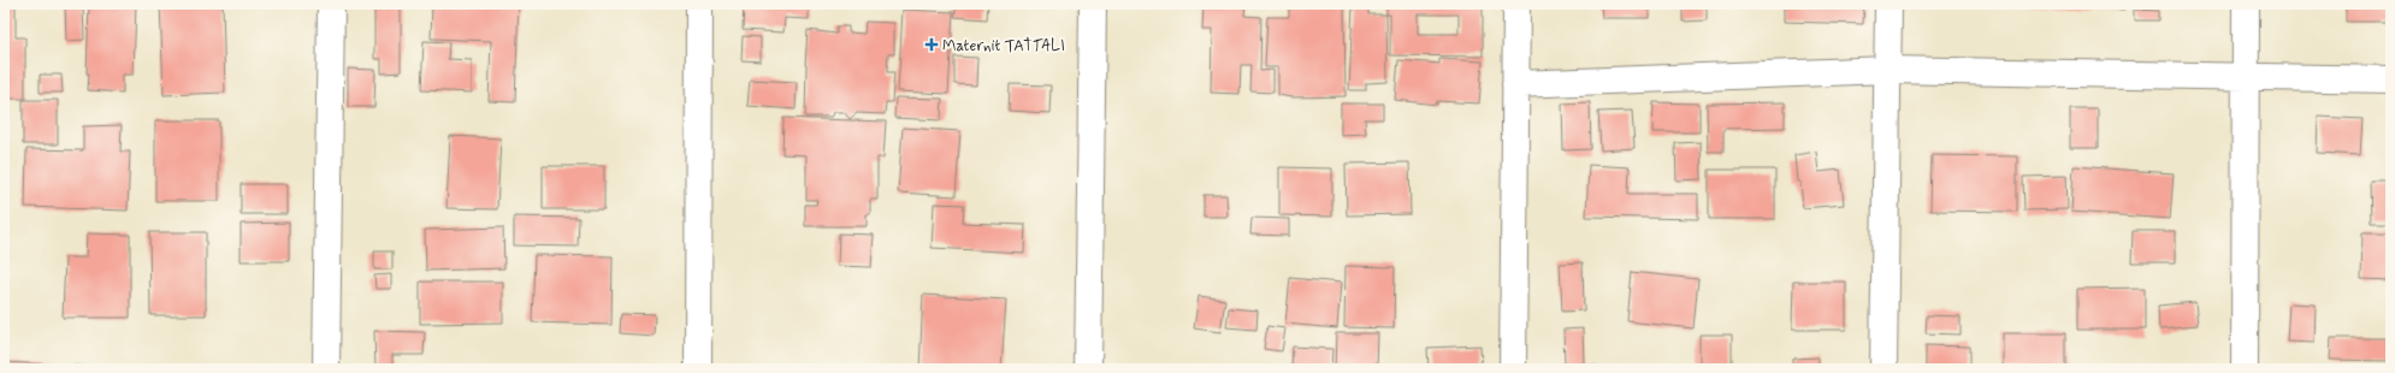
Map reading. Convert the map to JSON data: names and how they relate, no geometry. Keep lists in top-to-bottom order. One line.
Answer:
{"places":{"health":["Maternit TATTALI"]}}
